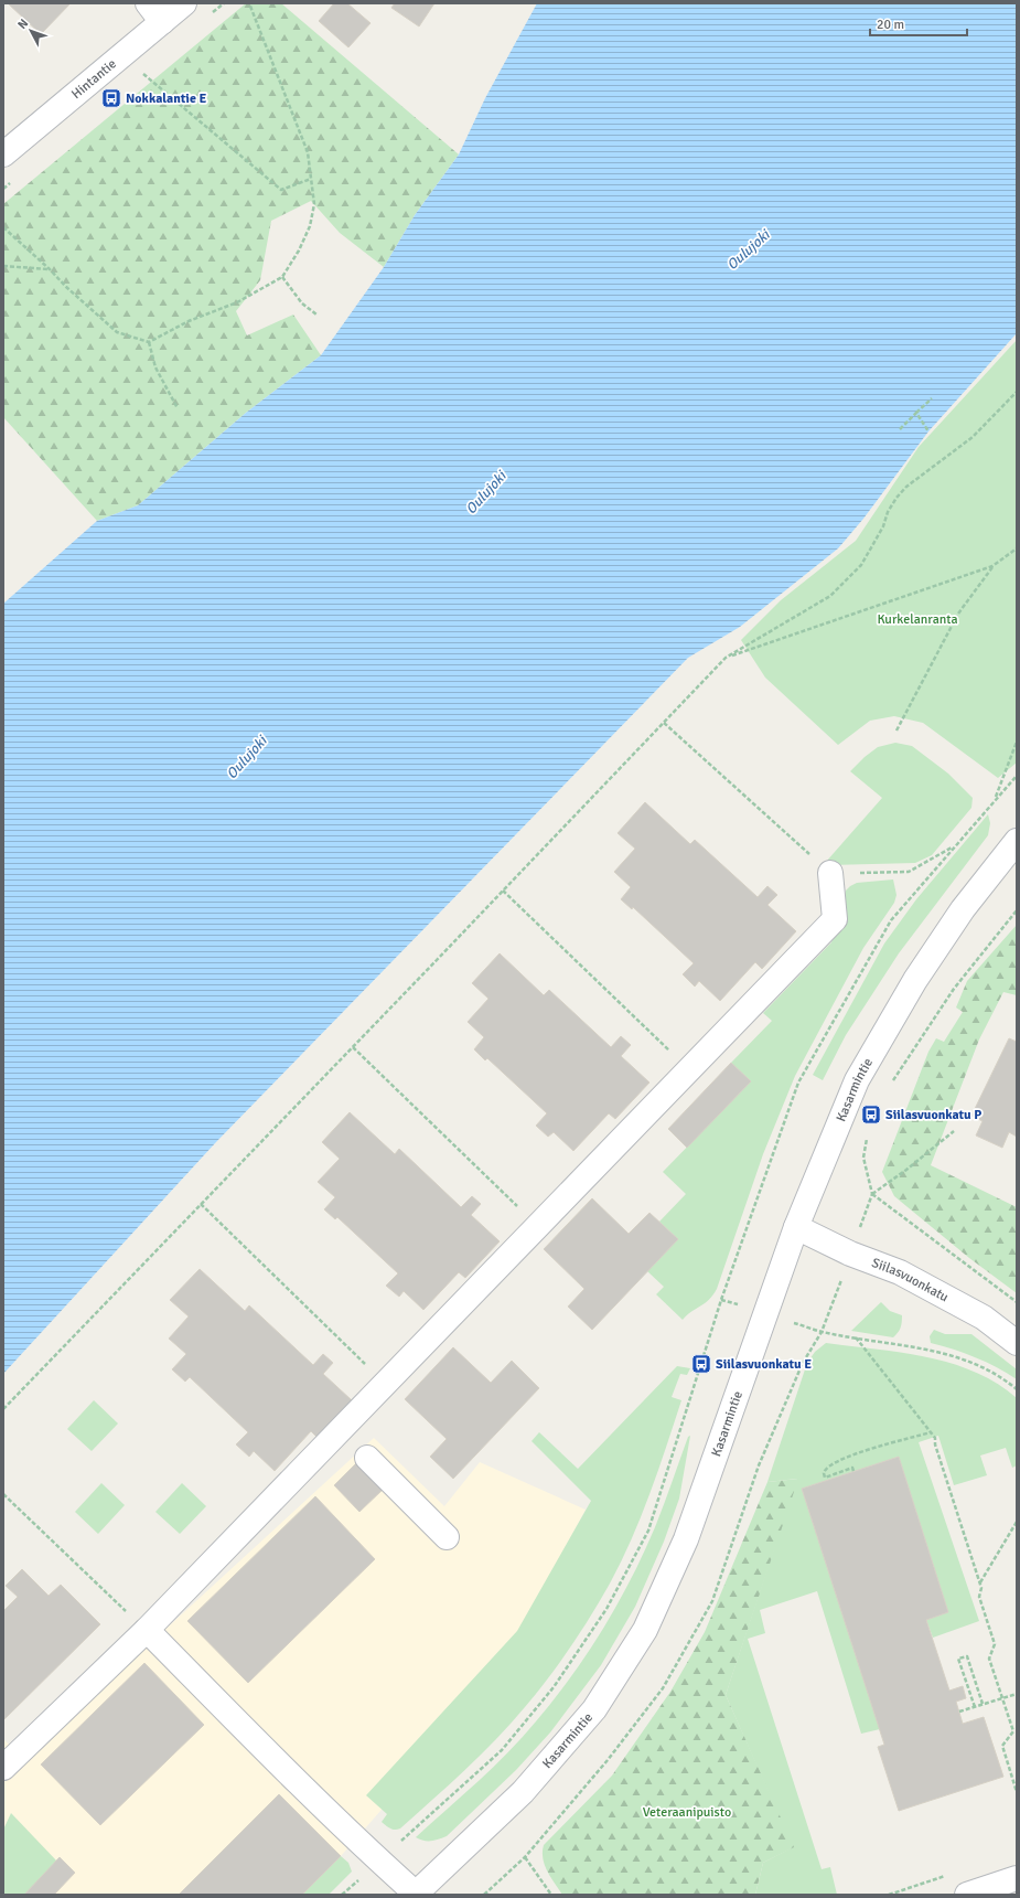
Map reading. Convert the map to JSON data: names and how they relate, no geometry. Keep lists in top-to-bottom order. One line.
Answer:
{"streets":{"street":["Hintantie","Kasarmintie","Siilasvuonkatu"]},"crossings":[["Kasarmintie","Siilasvuonkatu"]],"water":["Oulujoki"],"parks":["Kurkelanranta","Veteraanipuisto"],"places":{"bus stop":["Nokkalantie E","Siilasvuonkatu P","Siilasvuonkatu E"]},"scale_bar":"20 m","north":"top left"}
